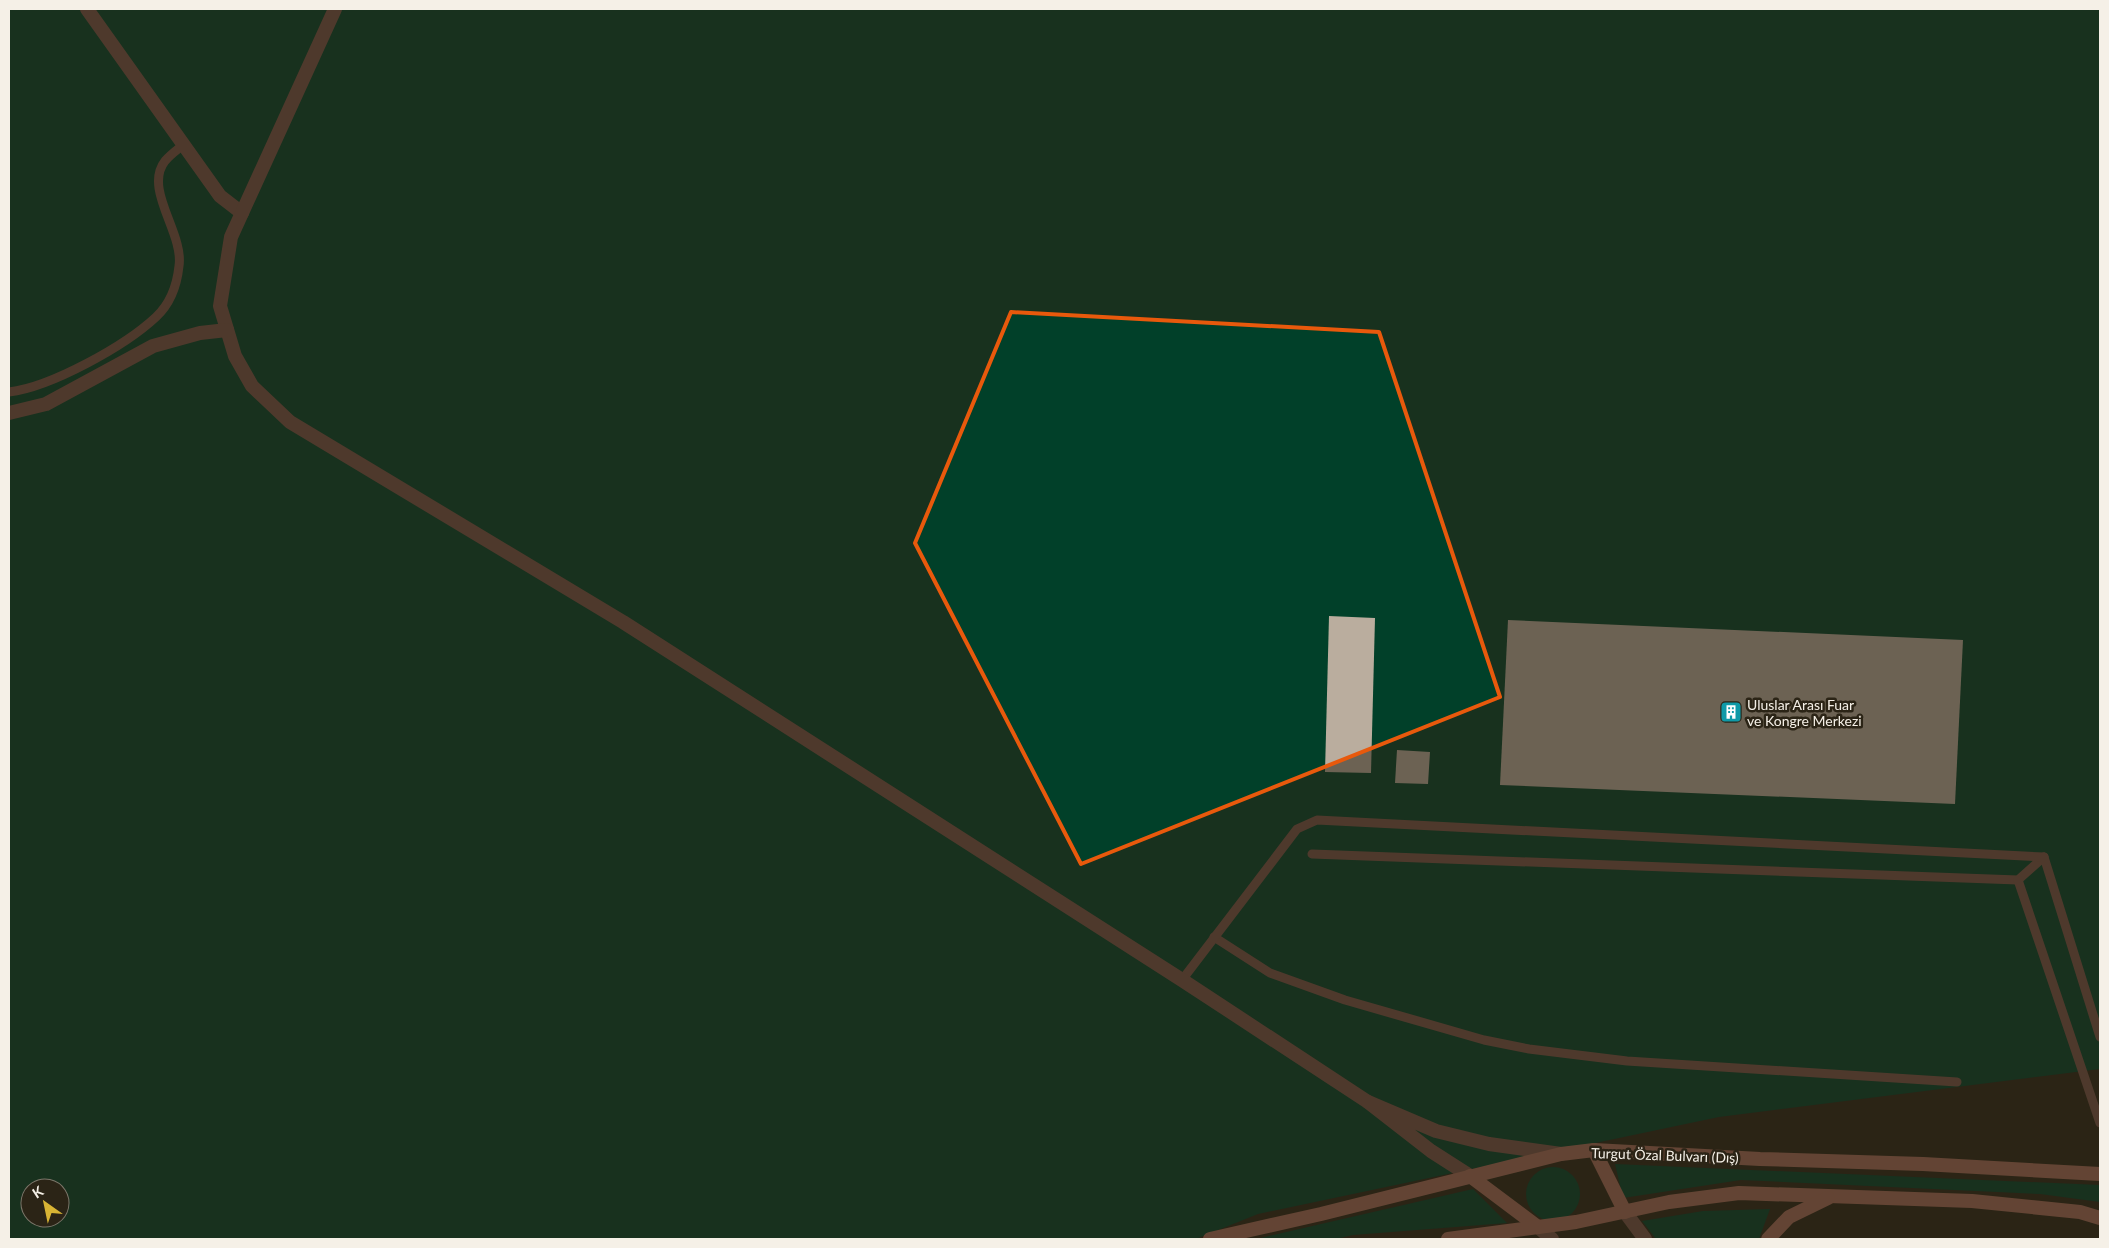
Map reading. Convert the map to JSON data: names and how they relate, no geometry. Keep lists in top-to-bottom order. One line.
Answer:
{"streets":{"main road":["Turgut Özal Bulvarı (Dış)"]},"places":{"building":["Uluslar Arası Fuar ve Kongre Merkezi"]},"north":"top left"}
